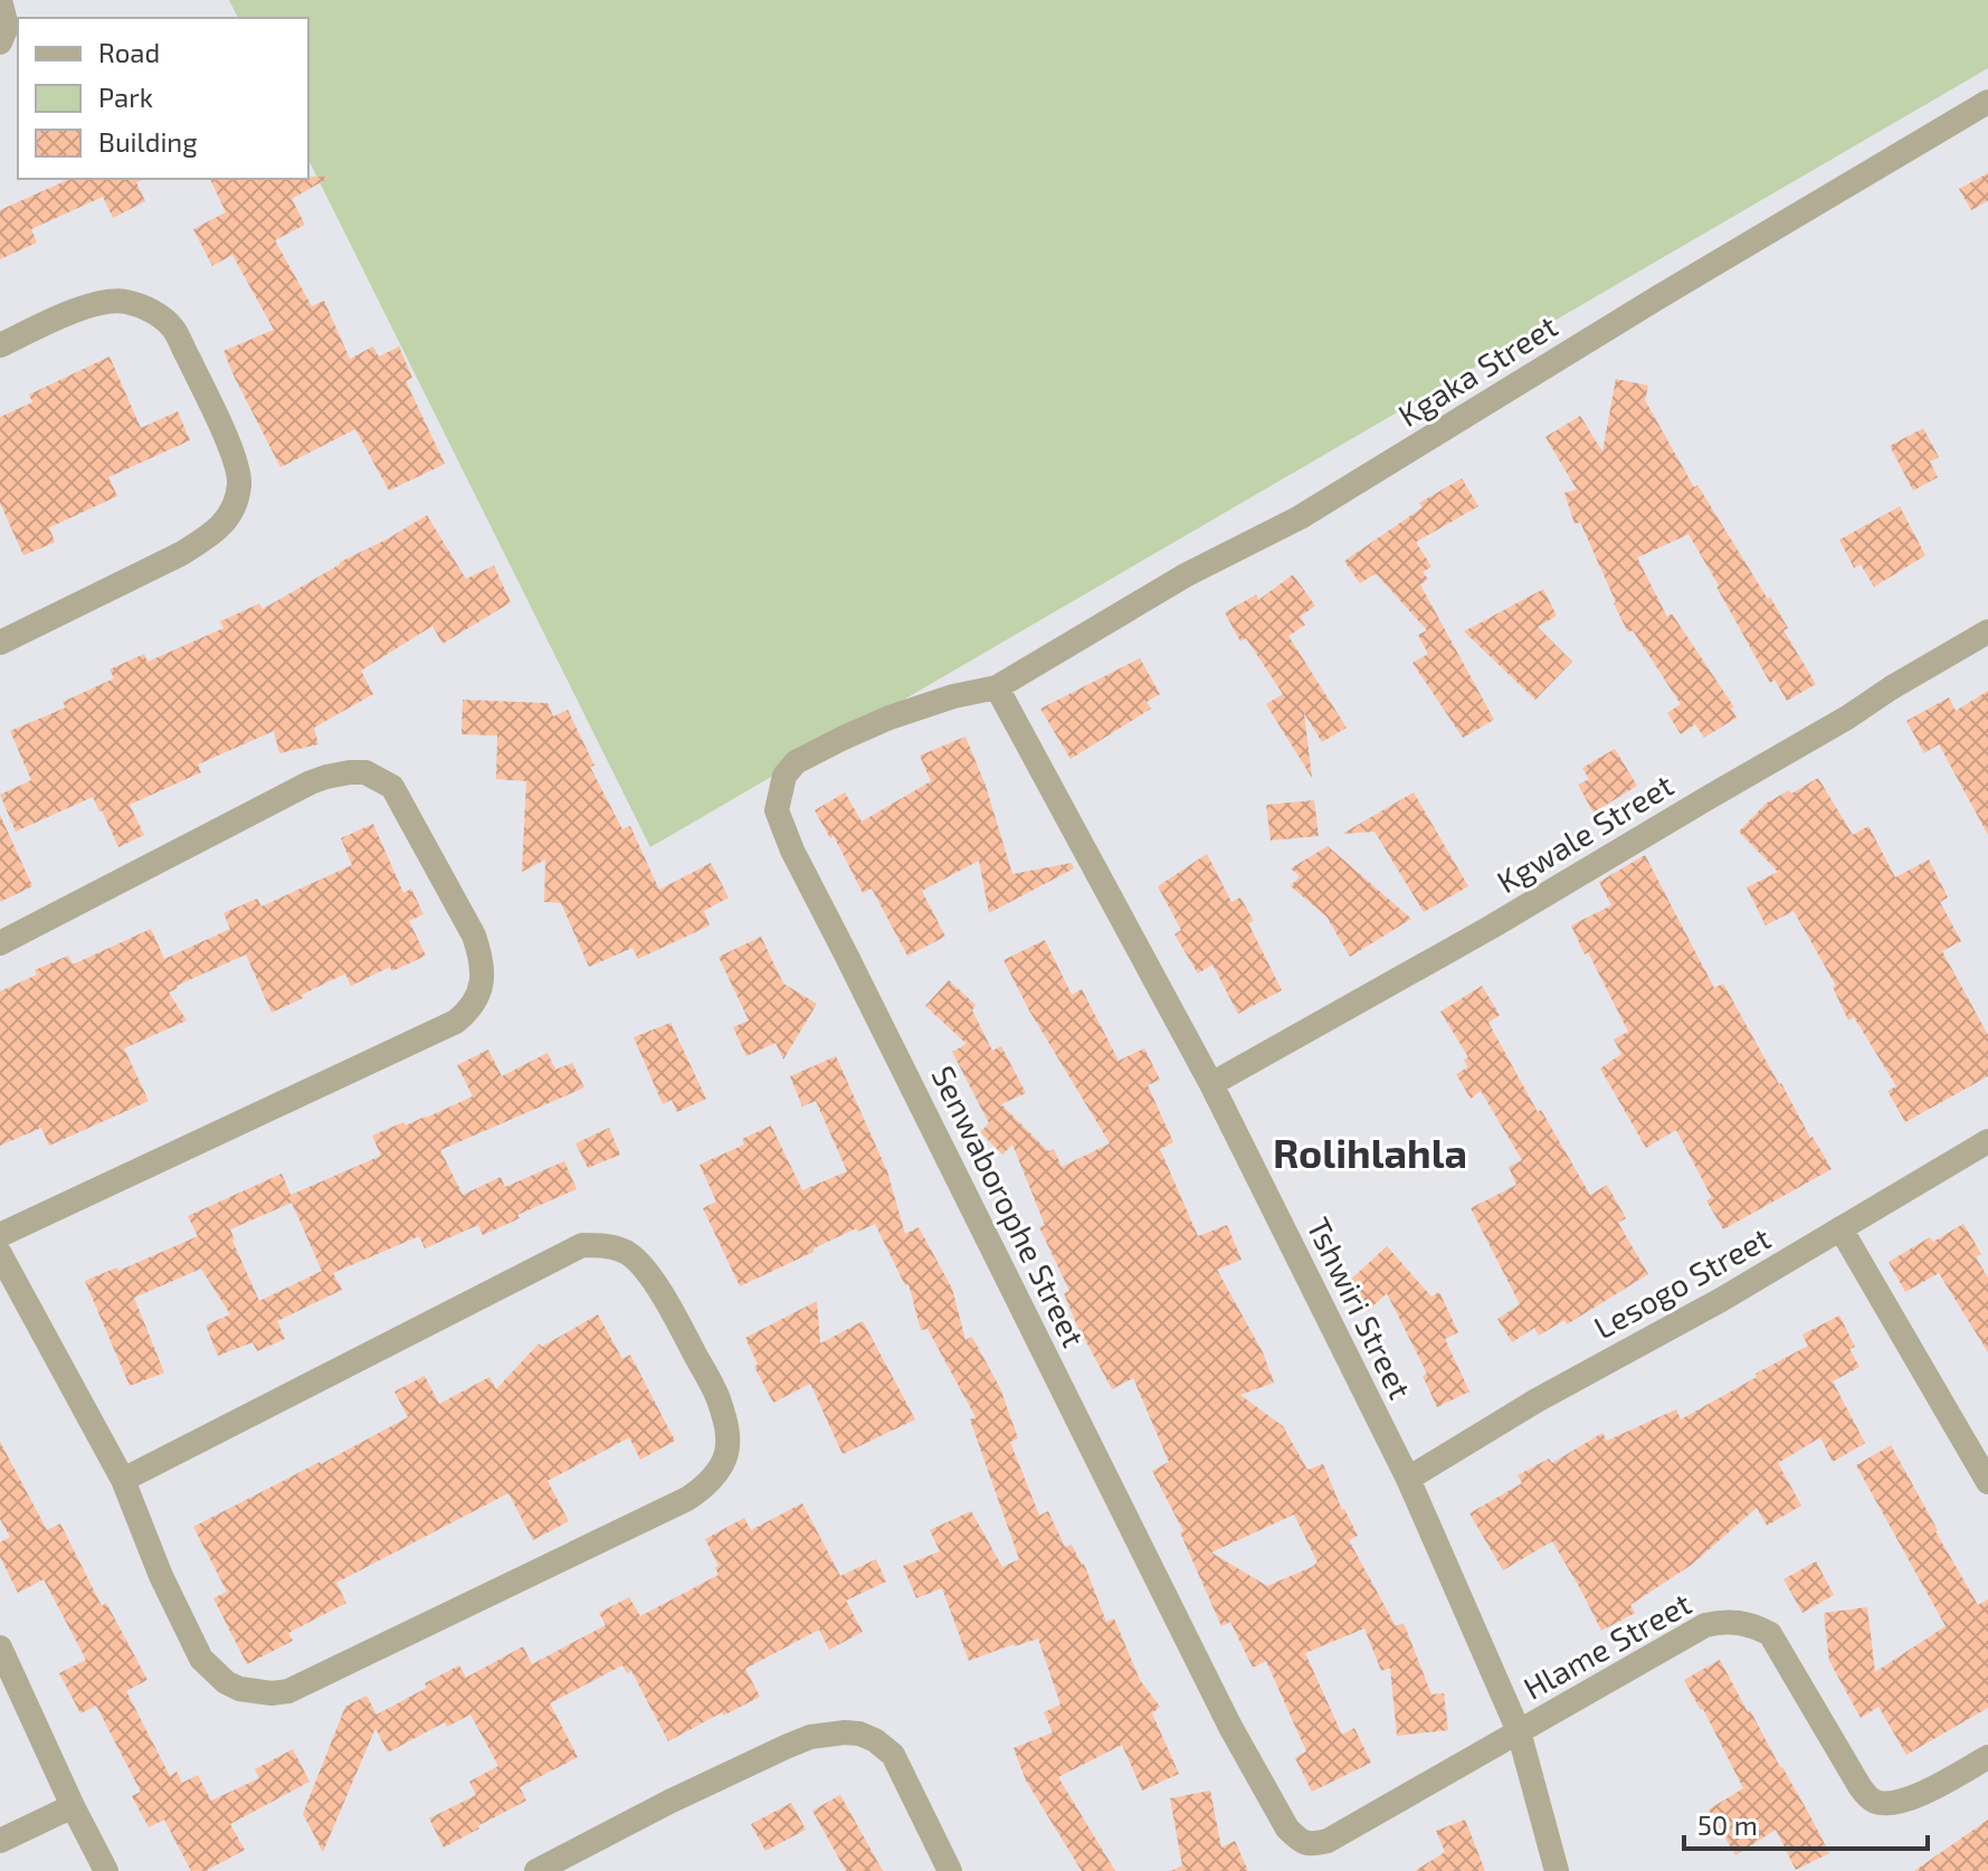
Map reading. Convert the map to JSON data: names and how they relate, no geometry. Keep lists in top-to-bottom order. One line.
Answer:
{"streets":{"street":["Kgaka Street","Kgwale Street","Senwaborophe Street","Lesogo Street","Tshwiri Street","Hlame Street"]},"crossings":[["Kgaka Street","Senwaborophe Street"],["Kgaka Street","Tshwiri Street"],["Kgwale Street","Tshwiri Street"],["Senwaborophe Street","Tshwiri Street"],["Senwaborophe Street","Hlame Street"],["Lesogo Street","Tshwiri Street"],["Tshwiri Street","Hlame Street"]],"districts":["Rolihlahla"],"legend":["Road","Park","Building"],"scale_bar":"50 m"}
